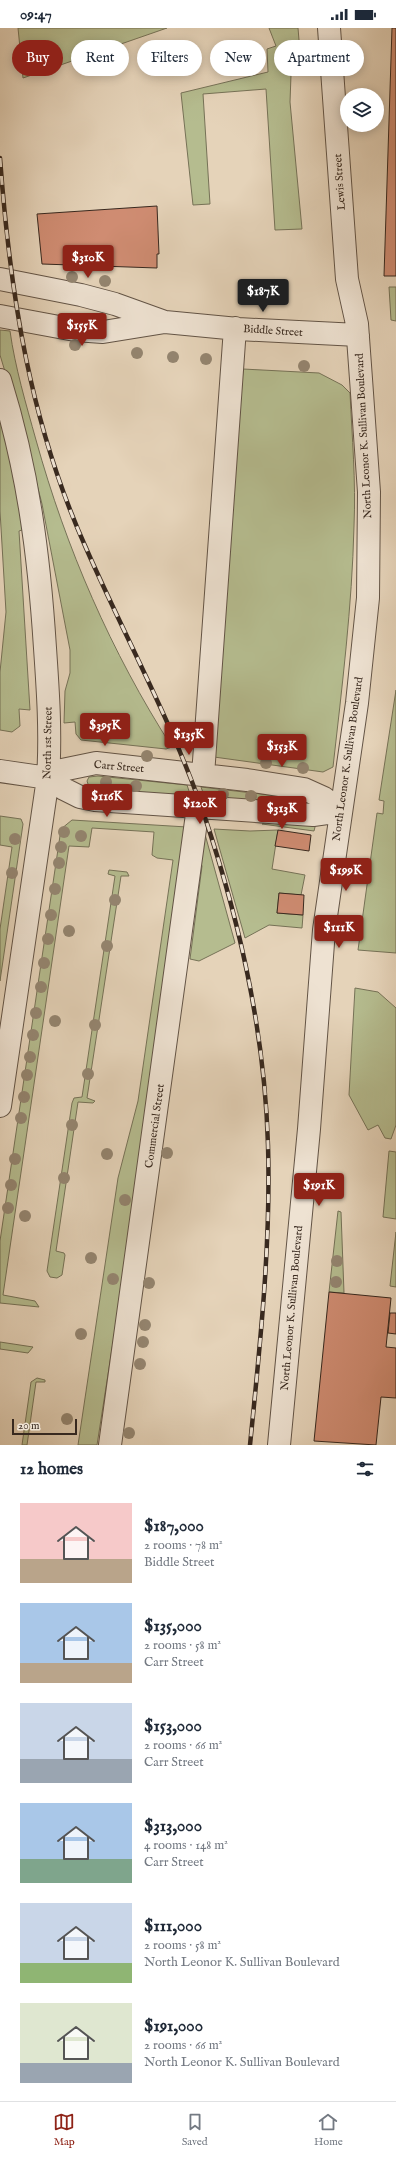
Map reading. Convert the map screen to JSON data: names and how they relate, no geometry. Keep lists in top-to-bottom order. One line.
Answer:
{"streets":{"street":["Lewis Street","Biddle Street","North Leonor K. Sullivan Boulevard","North 1st Street","Carr Street","Commercial Street"]},"crossings":[["Lewis Street","Biddle Street"],["Lewis Street","North Leonor K. Sullivan Boulevard"],["Biddle Street","North Leonor K. Sullivan Boulevard"],["North Leonor K. Sullivan Boulevard","Carr Street"],["North 1st Street","Carr Street"]],"scale_bar":"20 m","page":{"status":"09:47","chip":["Buy","Rent","Filters","New","Apartment"],"price":["$310K","$187K","$155K","$395K","$135K","$153K","$116K","$120K","$313K","$199K","$111K","$191K"],"scale":"20 m","heading":"12 homes","list":[{"name":"$187,000","note":"2 rooms · 78 m² · Biddle Street"},{"name":"$135,000","note":"2 rooms · 58 m² · Carr Street"},{"name":"$153,000","note":"2 rooms · 66 m² · Carr Street"},{"name":"$313,000","note":"4 rooms · 148 m² · Carr Street"},{"name":"$111,000","note":"2 rooms · 58 m² · North Leonor K. Sullivan Boulevard"},{"name":"$191,000","note":"2 rooms · 66 m² · North Leonor K. Sullivan Boulevard"}],"tabs":["Map","Saved","Home"]}}
